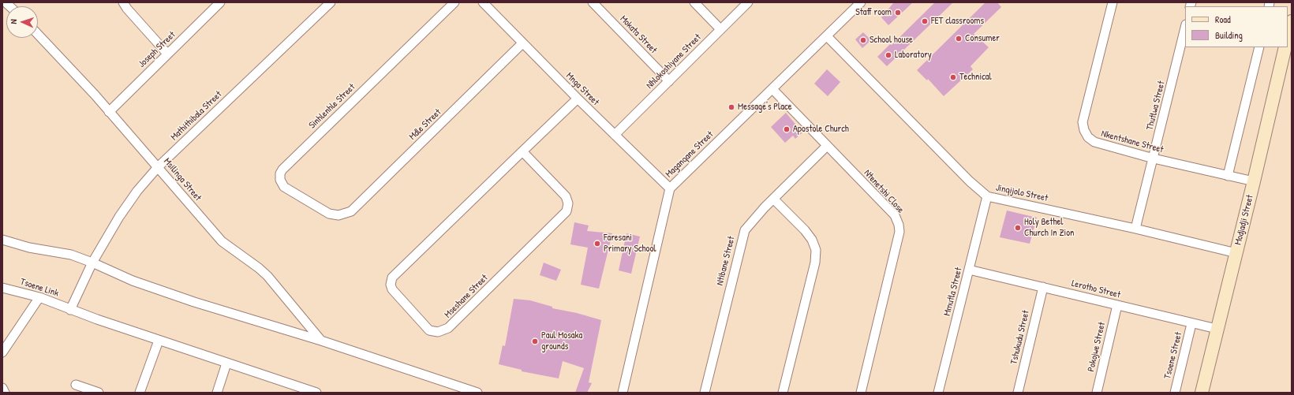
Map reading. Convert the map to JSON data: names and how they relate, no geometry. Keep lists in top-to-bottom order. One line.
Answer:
{"streets":{"street":["Mokata Street","Joseph Street","Nhlokoshiyane Street","Mnga Street","Thutlwa Street","Sinhlenhle Street","Mathithibala Street","Mdle Street","Nkentshane Street","Maganqane Street","Msilinga Street","Ntenetshi Close","Jinqijolo Street","Modjadji Street","Ntibane Street","Tsoene Link","Lerotho Street","Mmutla Street","Mseshane Street","Tshukudu Street","Pokojwe Street","Tsoene Street"]},"crossings":[["Mokata Street","Nhlokoshiyane Street"],["Joseph Street","Msilinga Street"],["Nhlokoshiyane Street","Mnga Street"],["Mnga Street","Mdle Street"],["Mnga Street","Maganqane Street"],["Mnga Street","Mseshane Street"],["Thutlwa Street","Nkentshane Street"],["Thutlwa Street","Jinqijolo Street"],["Sinhlenhle Street","Mdle Street"],["Mathithibala Street","Msilinga Street"],["Mathithibala Street","Tsoene Link"],["Nkentshane Street","Modjadji Street"],["Maganqane Street","Ntenetshi Close"],["Maganqane Street","Jinqijolo Street"],["Ntenetshi Close","Ntibane Street"],["Jinqijolo Street","Modjadji Street"],["Jinqijolo Street","Mmutla Street"],["Modjadji Street","Lerotho Street"],["Lerotho Street","Mmutla Street"],["Lerotho Street","Tshukudu Street"],["Lerotho Street","Pokojwe Street"],["Lerotho Street","Tsoene Street"]],"places":["Staff room","FET classrooms","Consumer","School house","Laboratory","Technical","Message's Place","Apostole Church","Holy Bethel Church In Zion","Faresani Primary School","Paul Mosaka grounds"],"legend":["Road","Building"],"north":"left"}
